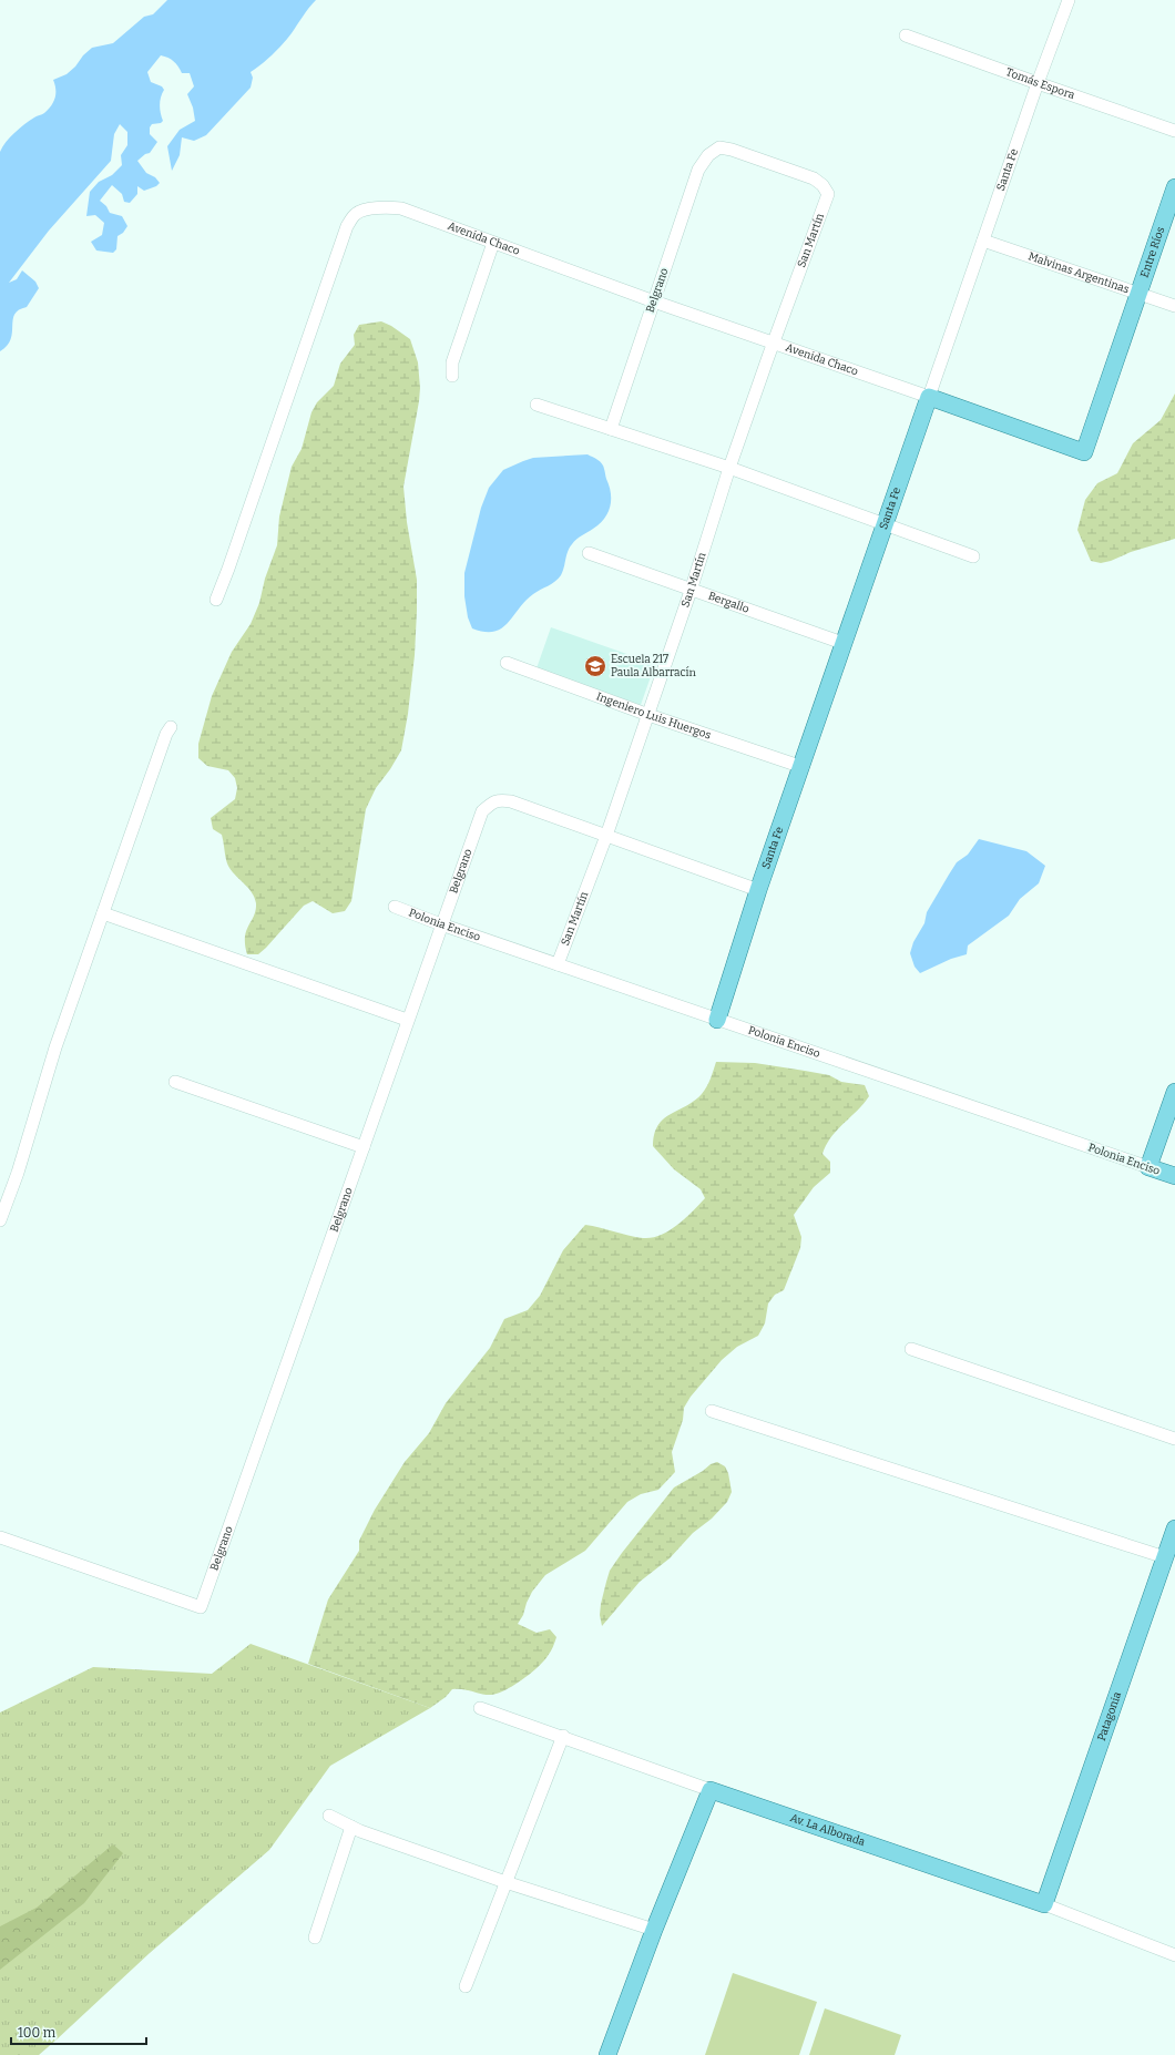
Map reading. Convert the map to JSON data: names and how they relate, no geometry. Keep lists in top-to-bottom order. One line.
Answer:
{"streets":{"main road":["Santa Fe","Avenida Chaco","Entre Ríos","Polonia Enciso","Patagonia","Av. La Alborada"],"street":["Tomás Espora","San Martín","Malvinas Argentinas","Belgrano","Bergallo","Ingeniero Luis Huergos"]},"crossings":[["Tomás Espora","Santa Fe"],["Santa Fe","Avenida Chaco"],["Santa Fe","Malvinas Argentinas"],["Santa Fe","Bergallo"],["Santa Fe","Ingeniero Luis Huergos"],["Santa Fe","Polonia Enciso"],["Avenida Chaco","San Martín"],["Avenida Chaco","Entre Ríos"],["Avenida Chaco","Malvinas Argentinas"],["Avenida Chaco","Belgrano"],["San Martín","Belgrano"],["San Martín","Bergallo"],["San Martín","Ingeniero Luis Huergos"],["San Martín","Polonia Enciso"],["Entre Ríos","Malvinas Argentinas"],["Belgrano","Polonia Enciso"],["Patagonia","Av. La Alborada"]],"places":{"school or university":["Escuela 217 Paula Albarracín"]},"scale_bar":"100 m"}
